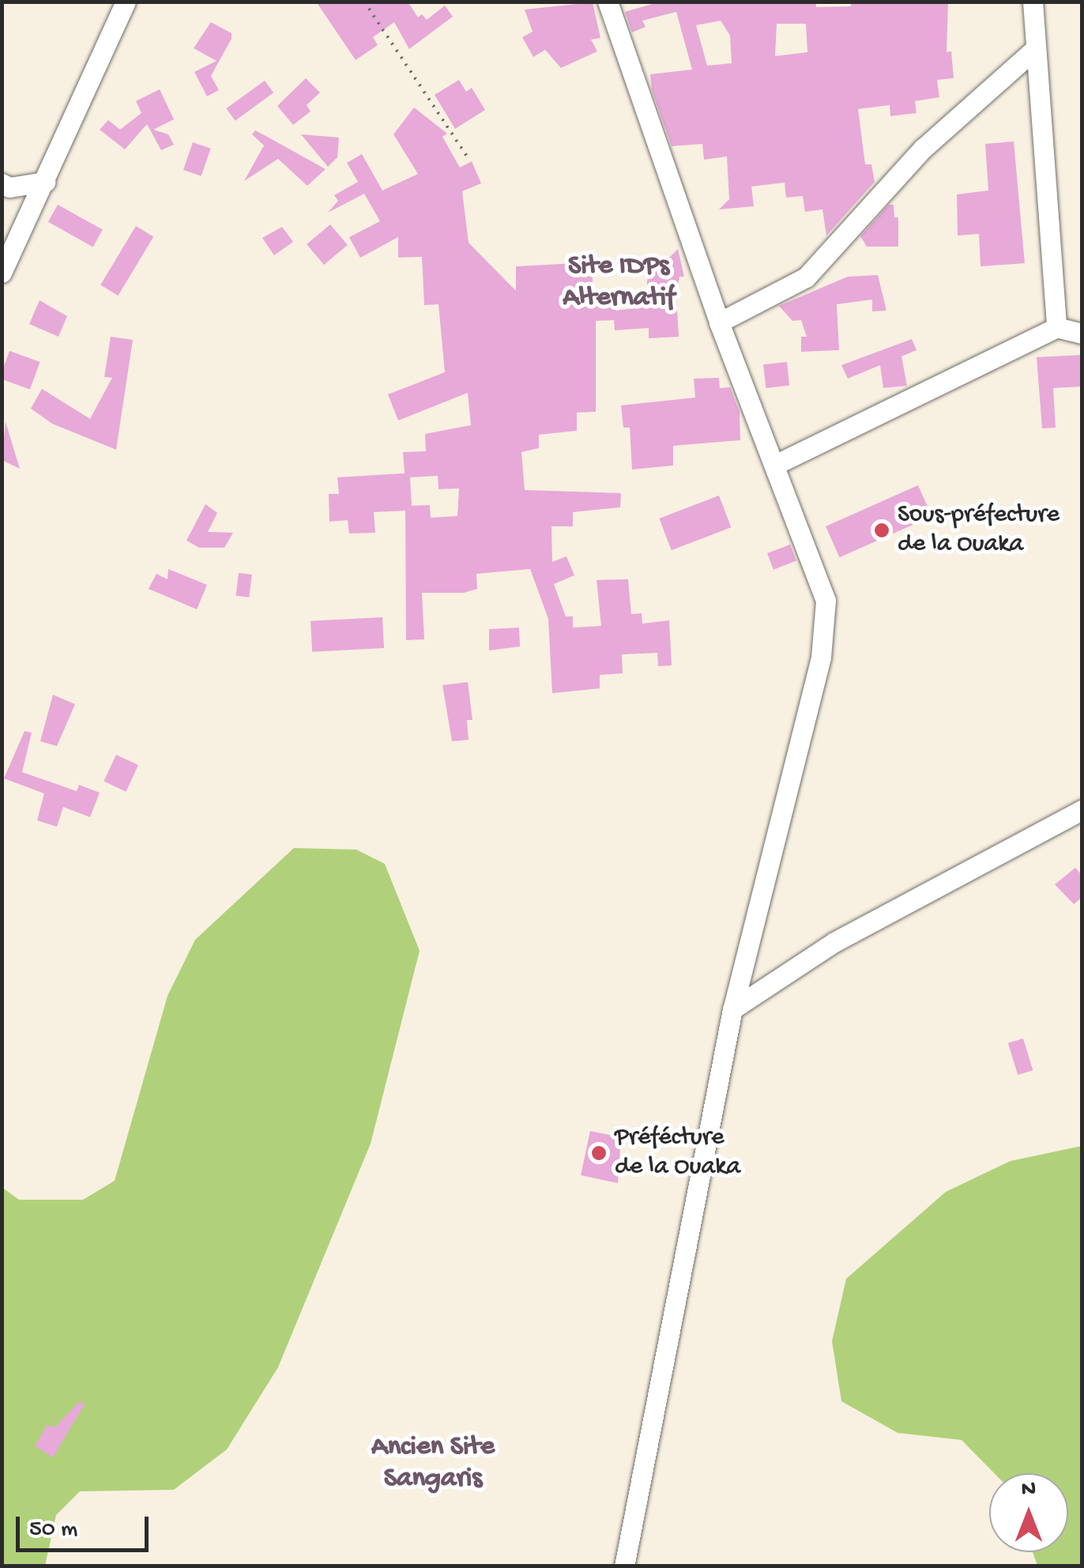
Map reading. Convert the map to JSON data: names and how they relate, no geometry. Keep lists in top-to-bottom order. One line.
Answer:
{"districts":["Site IDPs Alternatif","Ancien Site Sangaris"],"places":["Sous-préfecture de la Ouaka","Préfécture de la Ouaka"],"scale_bar":"50 m","north":"top"}
